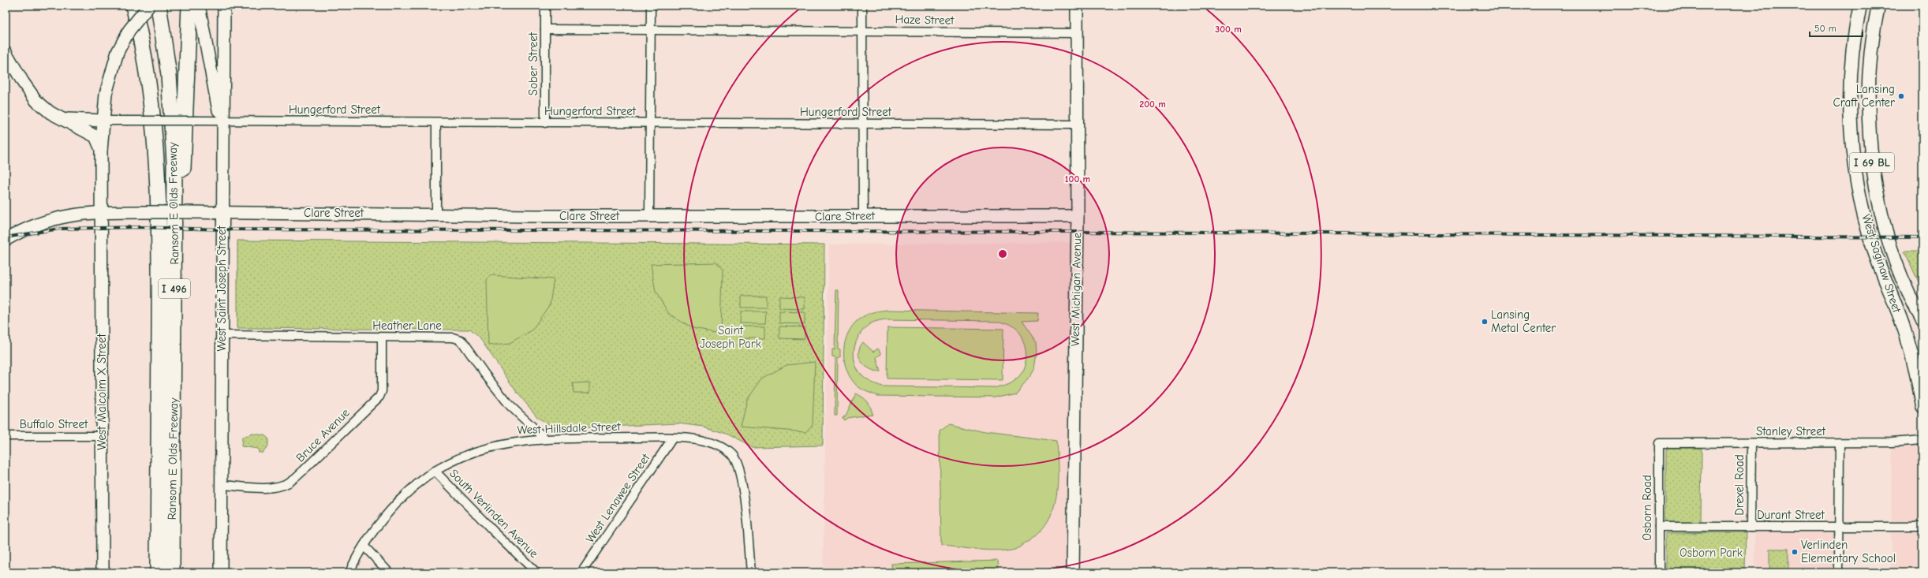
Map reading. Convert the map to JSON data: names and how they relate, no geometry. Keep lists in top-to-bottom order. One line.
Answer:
{"streets":{"highway":["Ransom E Olds Freeway","I 496"],"main road":["I 69 BL","West Saginaw Street"],"street":["Haze Street","Sober Street","Hungerford Street","Clare Street","West Saint Joseph Street","West Michigan Avenue","Heather Lane","West Malcolm X Street","Buffalo Street","West Hillsdale Street","Stanley Street","Bruce Avenue","Drexel Road","West Lenawee Street","Osborn Road","South Verlinden Avenue","Durant Street"]},"crossings":[["Haze Street","Sober Street"],["Haze Street","West Michigan Avenue"],["Sober Street","Hungerford Street"],["Hungerford Street","West Saint Joseph Street"],["Hungerford Street","West Michigan Avenue"],["Hungerford Street","West Malcolm X Street"],["Ransom E Olds Freeway","I 496"],["Clare Street","West Saint Joseph Street"],["Clare Street","West Michigan Avenue"],["Clare Street","West Malcolm X Street"],["West Saint Joseph Street","Heather Lane"],["West Saint Joseph Street","Bruce Avenue"],["Heather Lane","West Hillsdale Street"],["Heather Lane","Bruce Avenue"],["West Malcolm X Street","Buffalo Street"],["West Hillsdale Street","West Lenawee Street"],["West Hillsdale Street","South Verlinden Avenue"],["Stanley Street","Drexel Road"],["Stanley Street","Osborn Road"],["Drexel Road","Durant Street"],["Osborn Road","Durant Street"]],"parks":["Saint Joseph Park","Osborn Park"],"places":["Lansing Craft Center","Lansing Metal Center","Verlinden Elementary School"],"scale_bar":"50 m","rings":["300 m","200 m","100 m"]}
